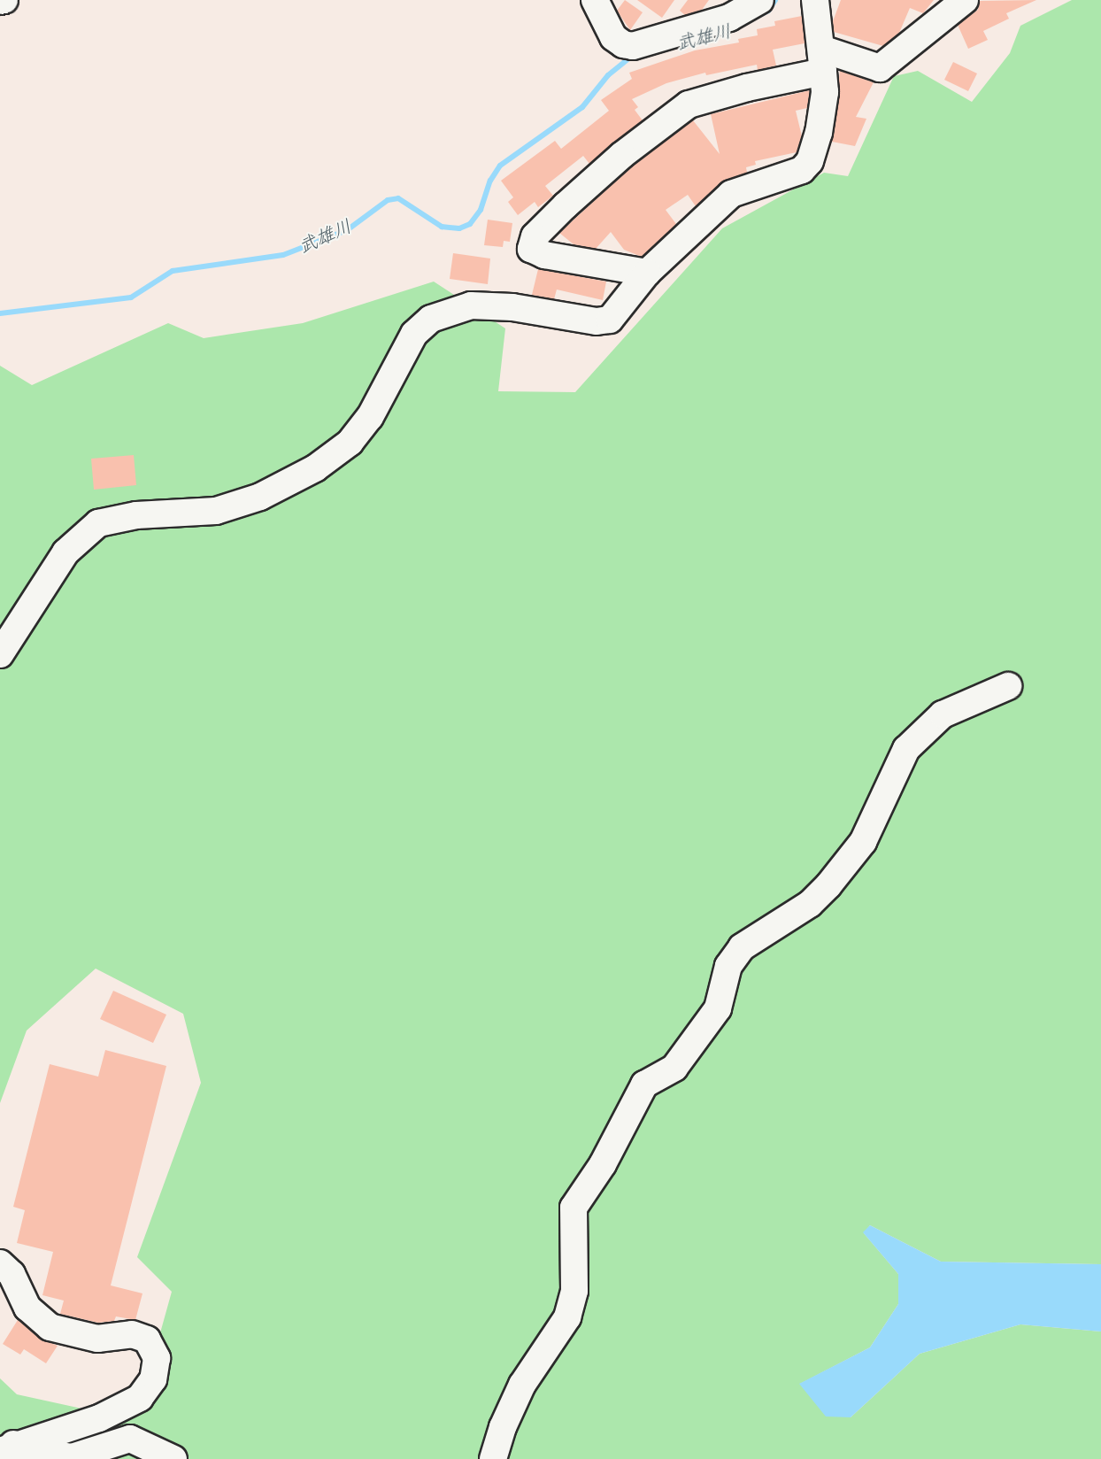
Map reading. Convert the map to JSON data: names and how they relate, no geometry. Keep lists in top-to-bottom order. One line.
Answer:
{"water":["武雄川"]}
